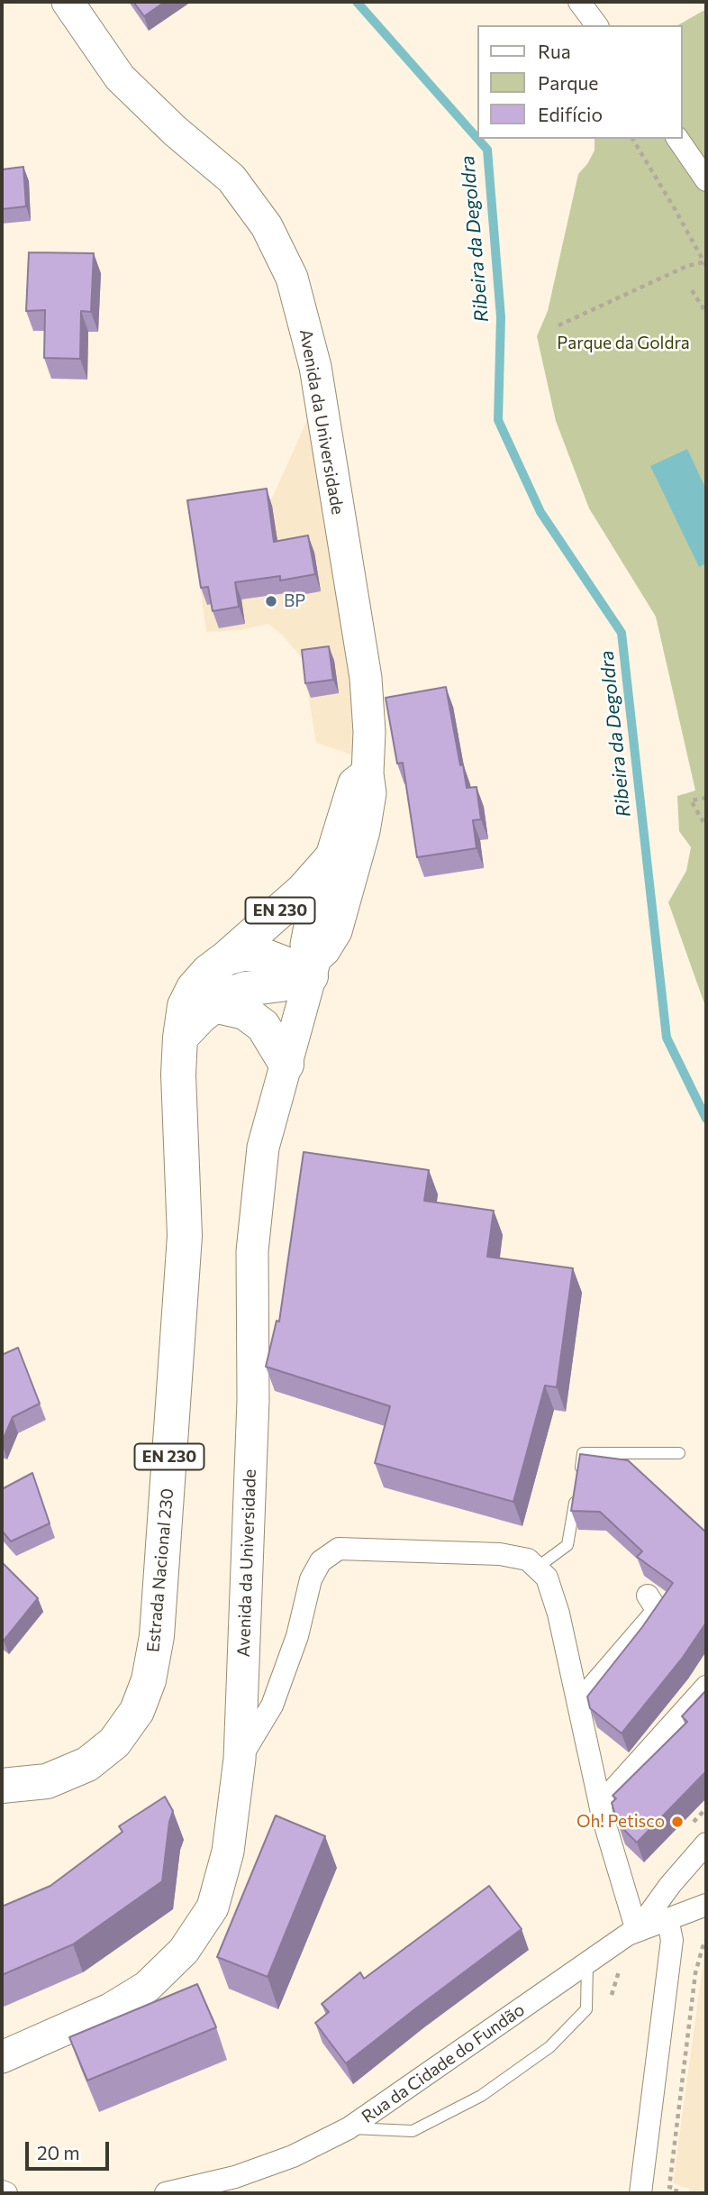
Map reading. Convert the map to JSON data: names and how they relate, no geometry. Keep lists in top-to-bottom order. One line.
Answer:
{"streets":{"main road":["Avenida da Universidade","EN 230","Estrada Nacional 230"],"street":["Rua da Cidade do Fundão"]},"crossings":[["Avenida da Universidade","EN 230"],["EN 230","Estrada Nacional 230"]],"water":["Ribeira da Degoldra"],"parks":["Parque da Goldra"],"places":["BP","Oh! Petisco"],"legend":["Rua","Parque","Edifício"],"scale_bar":"20 m"}
